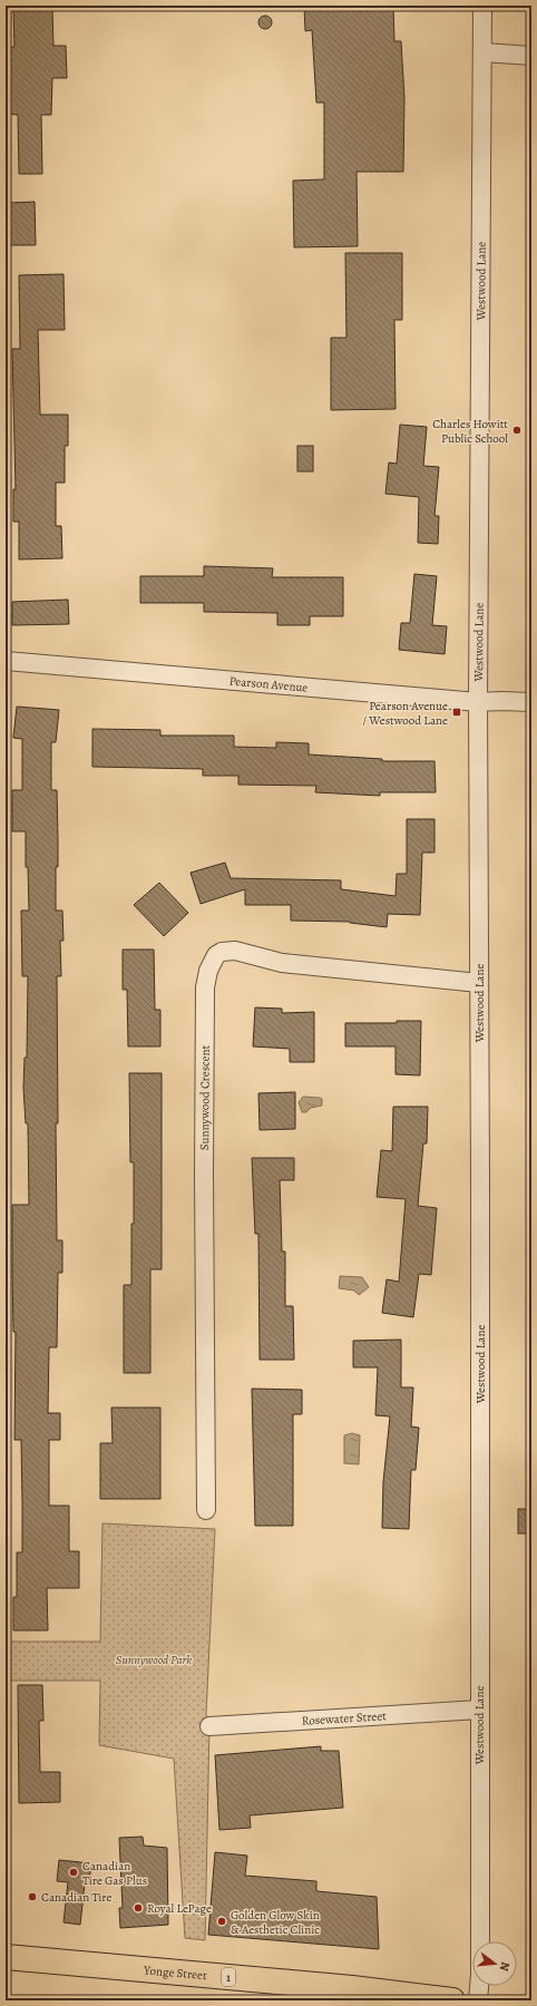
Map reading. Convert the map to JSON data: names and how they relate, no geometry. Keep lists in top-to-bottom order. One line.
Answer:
{"streets":{"main road":["Yonge Street","1"],"street":["Westwood Lane","Pearson Avenue","Sunnywood Crescent","Rosewater Street"]},"crossings":[["Westwood Lane","Pearson Avenue"],["Westwood Lane","Sunnywood Crescent"],["Westwood Lane","Rosewater Street"]],"parks":["Sunnywood Park"],"places":{"other":["Charles Howitt Public School","Canadian Tire Gas Plus","Canadian Tire","Royal LePage","Golden Glow Skin & Aesthetic Clinic"],"transit":["Pearson Avenue / Westwood Lane"]},"north":"right"}
